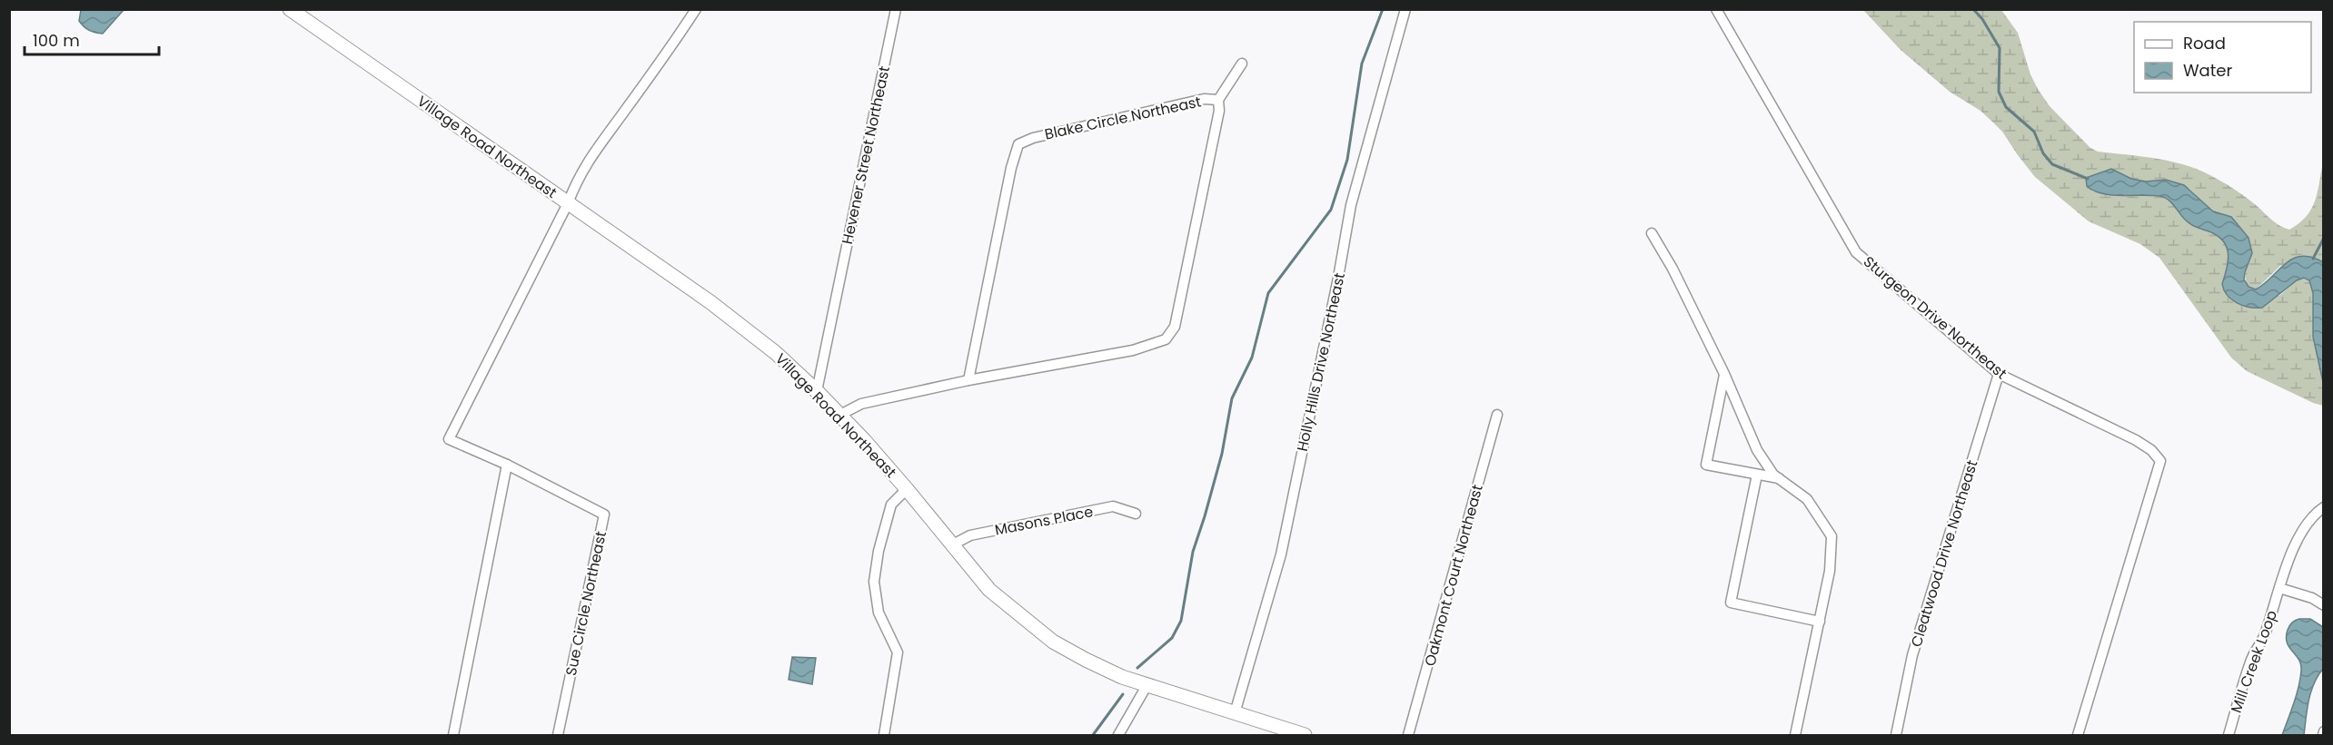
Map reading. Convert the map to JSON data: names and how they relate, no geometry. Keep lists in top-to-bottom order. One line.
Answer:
{"streets":{"main road":["Village Road Northeast"],"street":["Blake Circle Northeast","Hevener Street Northeast","Sturgeon Drive Northeast","Holly Hills Drive Northeast","Masons Place","Cleatwood Drive Northeast","Oakmont Court Northeast","Sue Circle Northeast","Mill Creek Loop"]},"crossings":[["Blake Circle Northeast","Village Road Northeast"],["Village Road Northeast","Hevener Street Northeast"],["Village Road Northeast","Holly Hills Drive Northeast"],["Village Road Northeast","Masons Place"],["Village Road Northeast","Sue Circle Northeast"],["Sturgeon Drive Northeast","Cleatwood Drive Northeast"]],"legend":["Road","Water"],"scale_bar":"100 m"}
